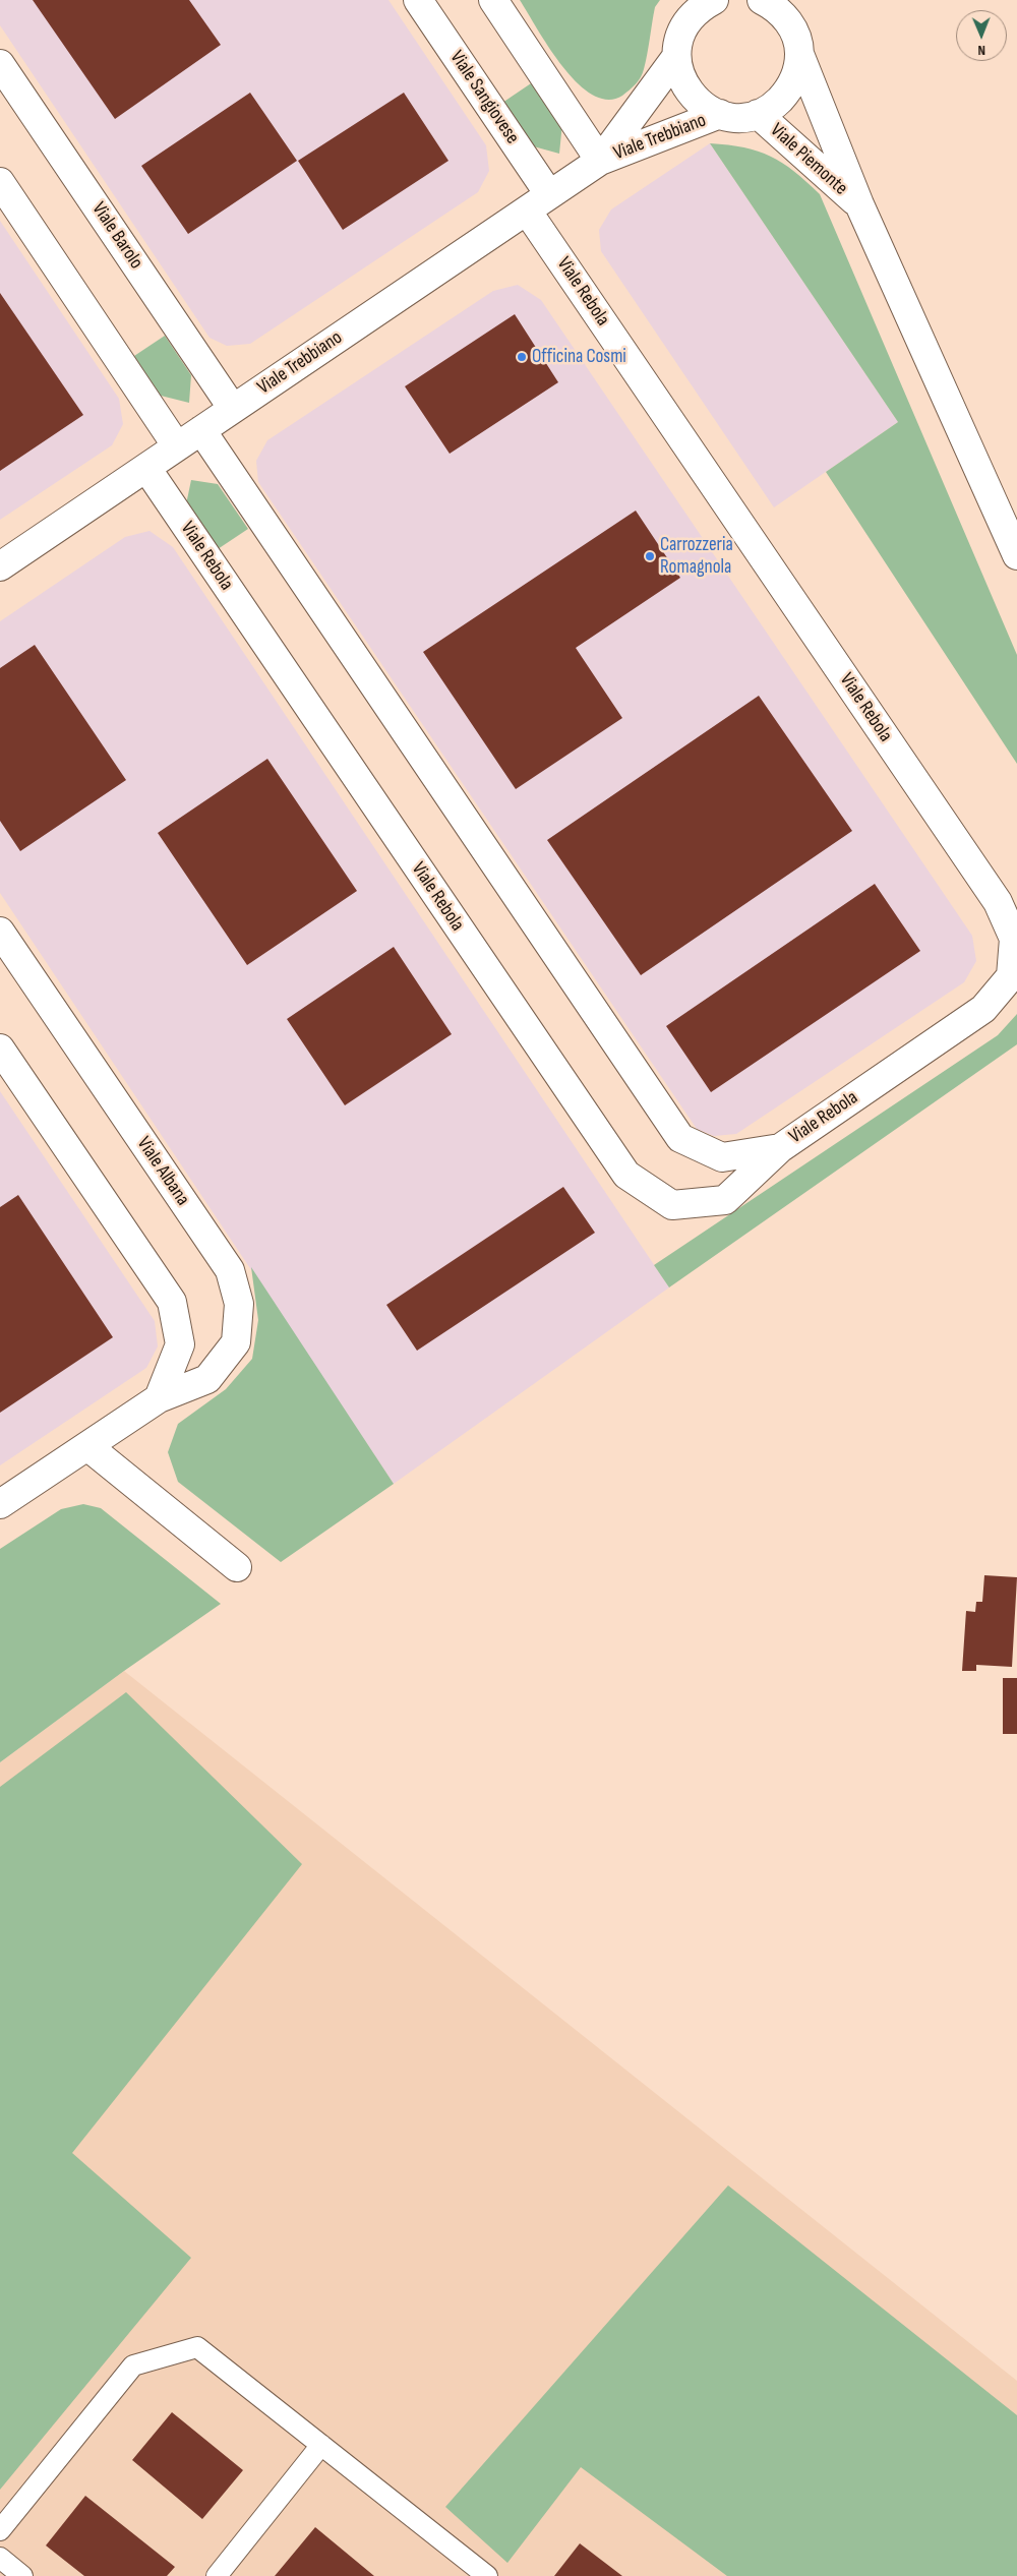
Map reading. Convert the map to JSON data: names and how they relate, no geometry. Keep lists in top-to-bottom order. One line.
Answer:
{"streets":{"street":["Viale Sangiovese","Viale Trebbiano","Viale Piemonte","Viale Barolo","Viale Rebola","Viale Albana"]},"crossings":[["Viale Sangiovese","Viale Trebbiano"],["Viale Trebbiano","Viale Barolo"],["Viale Trebbiano","Viale Rebola"]],"places":["Officina Cosmi","Carrozzeria Romagnola"],"north":"bottom"}
